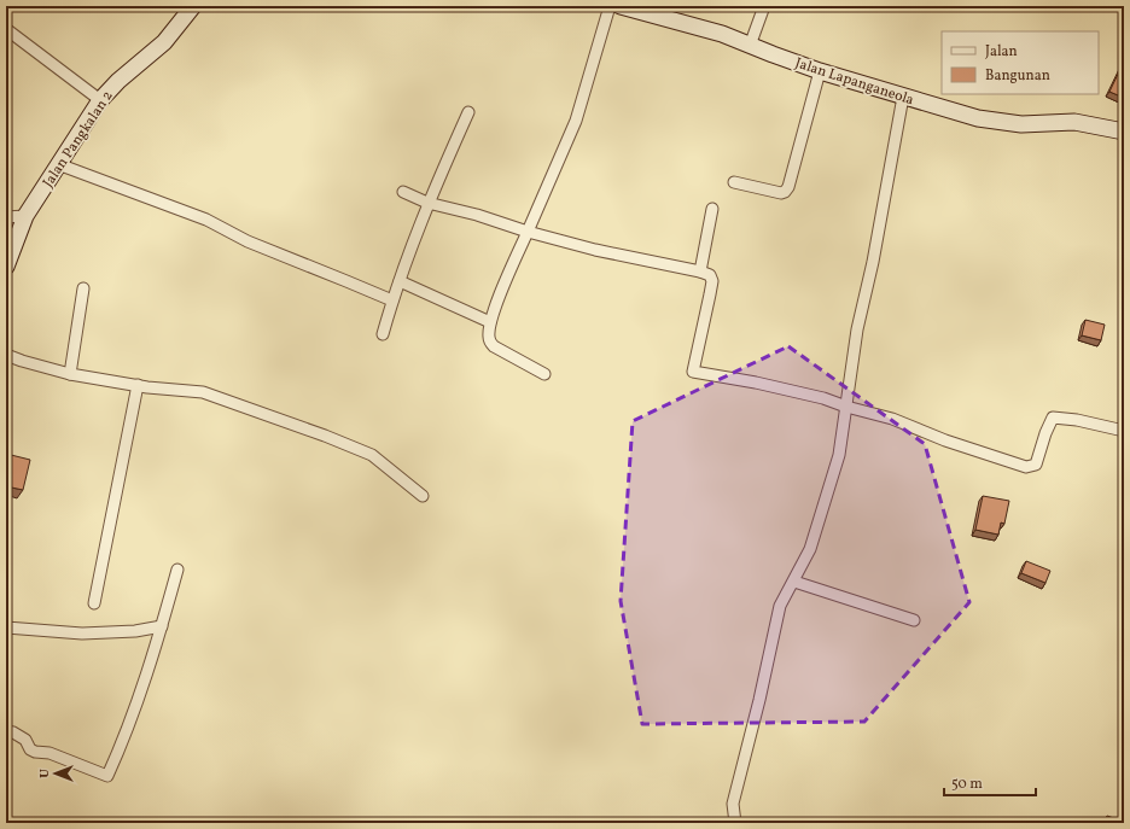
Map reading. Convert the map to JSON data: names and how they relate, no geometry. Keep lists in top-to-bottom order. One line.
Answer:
{"streets":{"street":["Jalan Lapanganeola","Jalan Pangkalan 2"]},"legend":["Jalan","Bangunan"],"scale_bar":"50 m","north":"left"}
